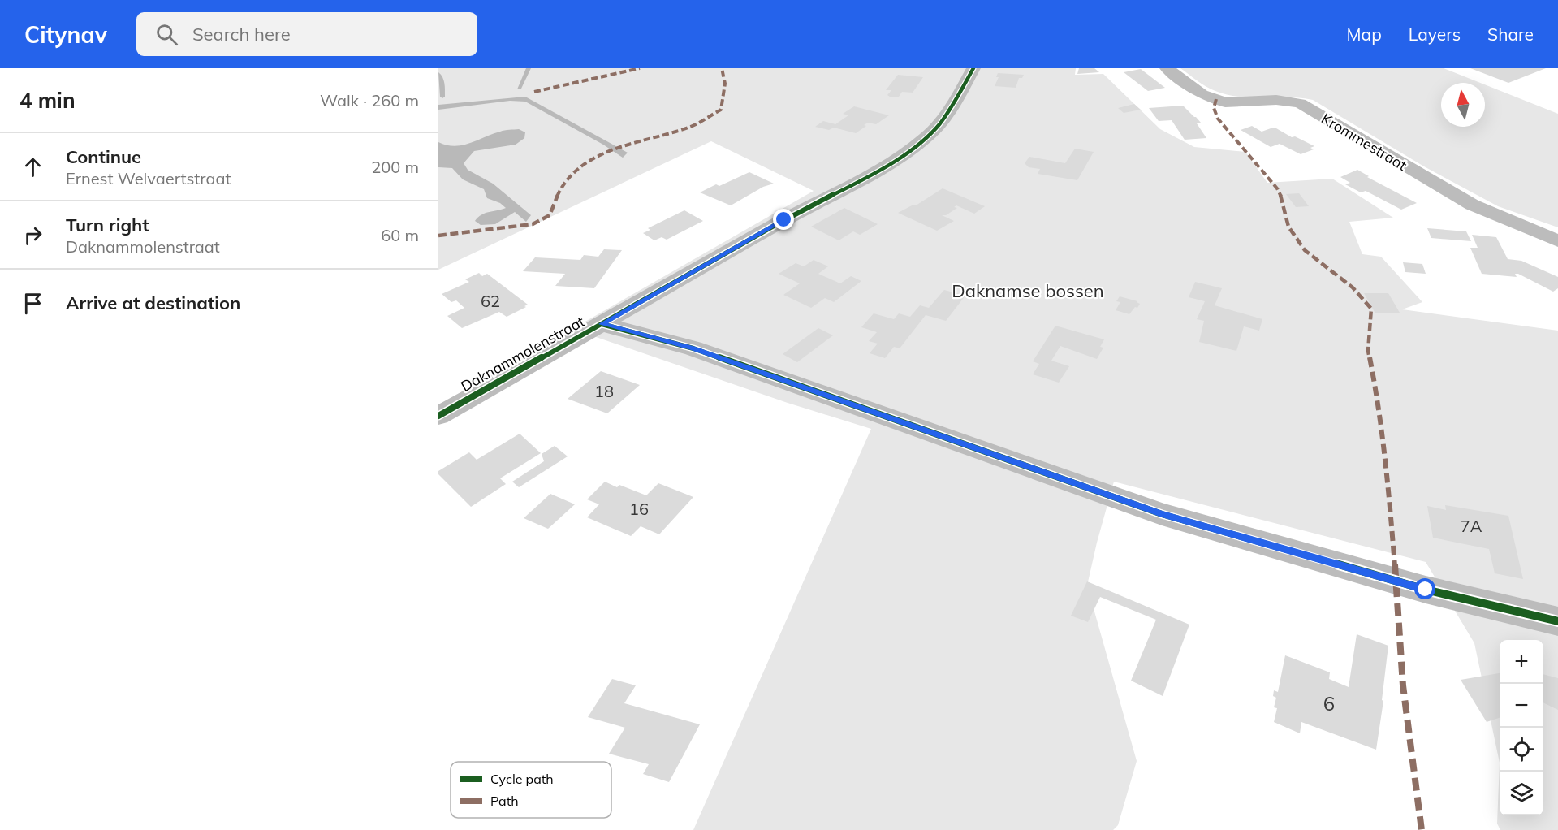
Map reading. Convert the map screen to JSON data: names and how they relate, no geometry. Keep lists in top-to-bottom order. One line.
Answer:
{"streets":{"street":["Krommestraat","Daknammolenstraat"]},"parks":["Daknamse bossen"],"house_numbers":["62","18","16","7A","6"],"legend":["Cycle path","Path"],"north":"top","page":{"header":"Citynav","search":"Search here","nav":["Map","Layers","Share"],"heading":["4 min","Walk · 260 m"],"list":[["Continue","Ernest Welvaertstraat","200 m"],["Turn right","Daknammolenstraat","60 m"],"Arrive at destination"],"map_buttons":["+","−"]}}
